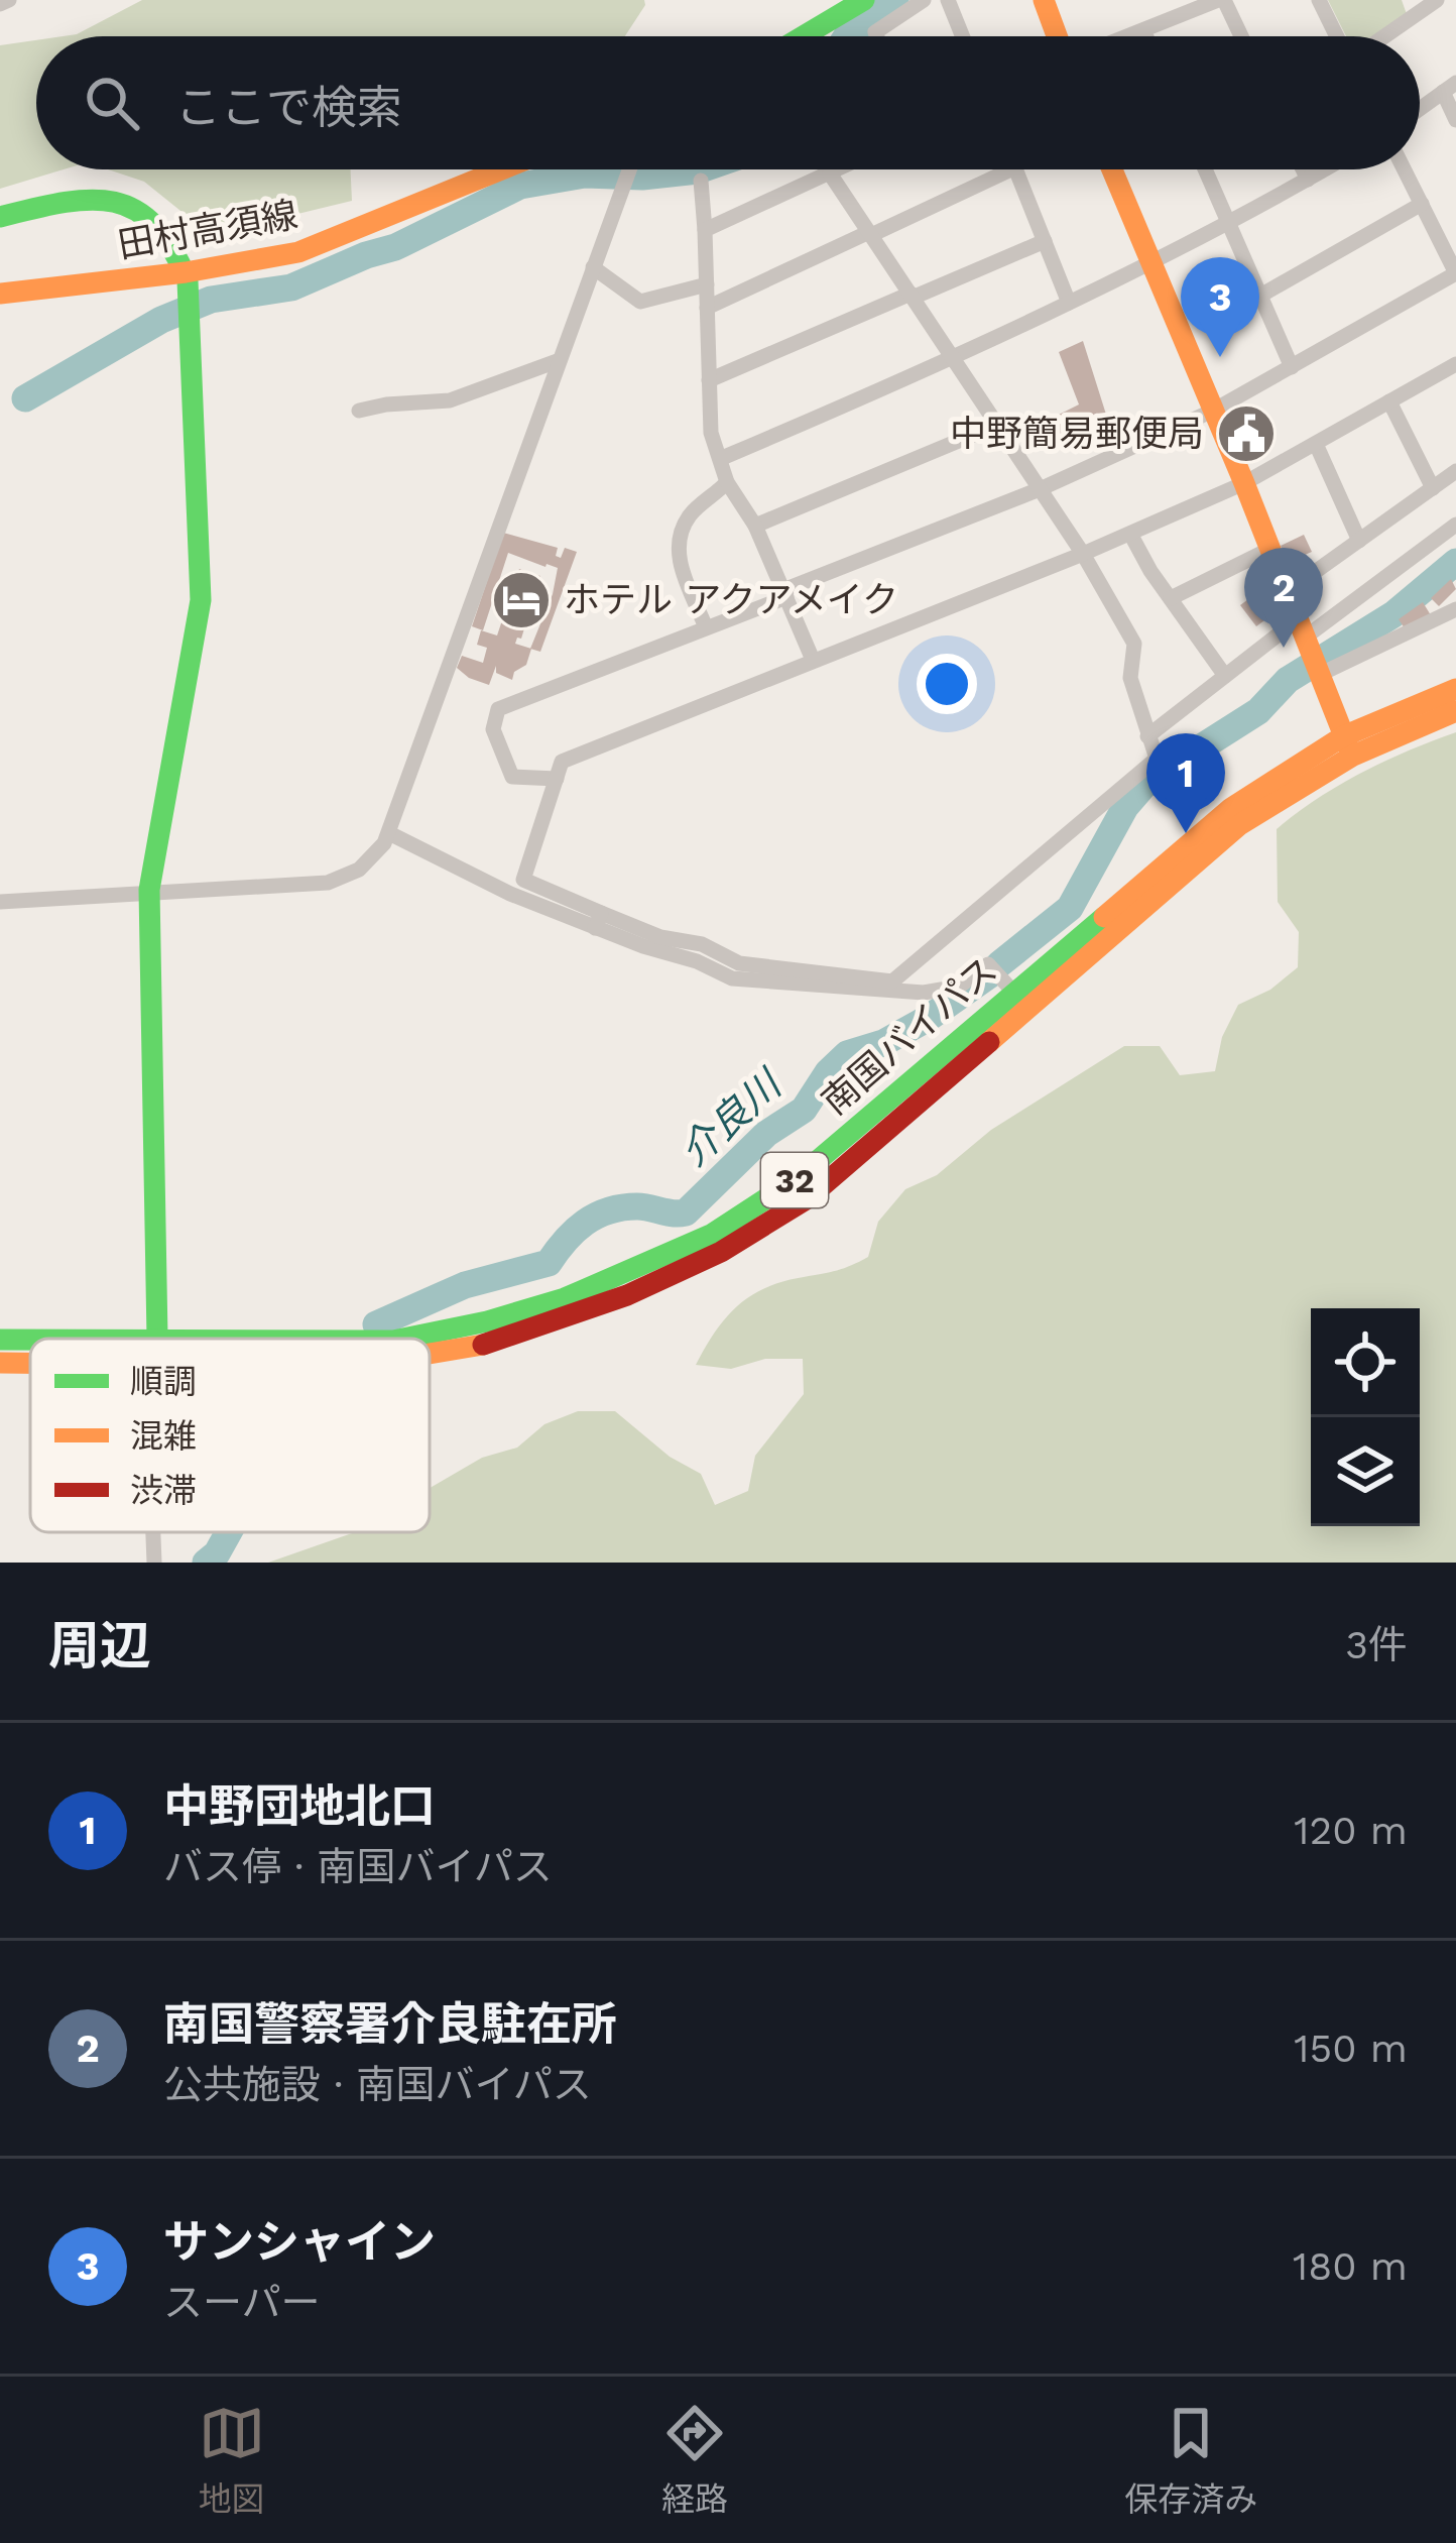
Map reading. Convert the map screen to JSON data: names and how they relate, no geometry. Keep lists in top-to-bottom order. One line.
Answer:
{"streets":{"main road":["田村高須線","南国バイパス","32"]},"water":["介良川"],"places":{"public building":["中野簡易郵便局"],"hotel":["ホテル アクアメイク"]},"legend":["順調","混雑","渋滞"],"page":{"search":"ここで検索","pins":["3","2","1"],"heading":["周辺","3件"],"list":[{"mark":"1","name":"中野団地北口","note":"バス停 · 南国バイパス","value":"120 m"},{"mark":"2","name":"南国警察署介良駐在所","note":"公共施設 · 南国バイパス","value":"150 m"},{"mark":"3","name":"サンシャイン","note":"スーパー","value":"180 m"}],"nav":["地図","経路","保存済み"]}}
